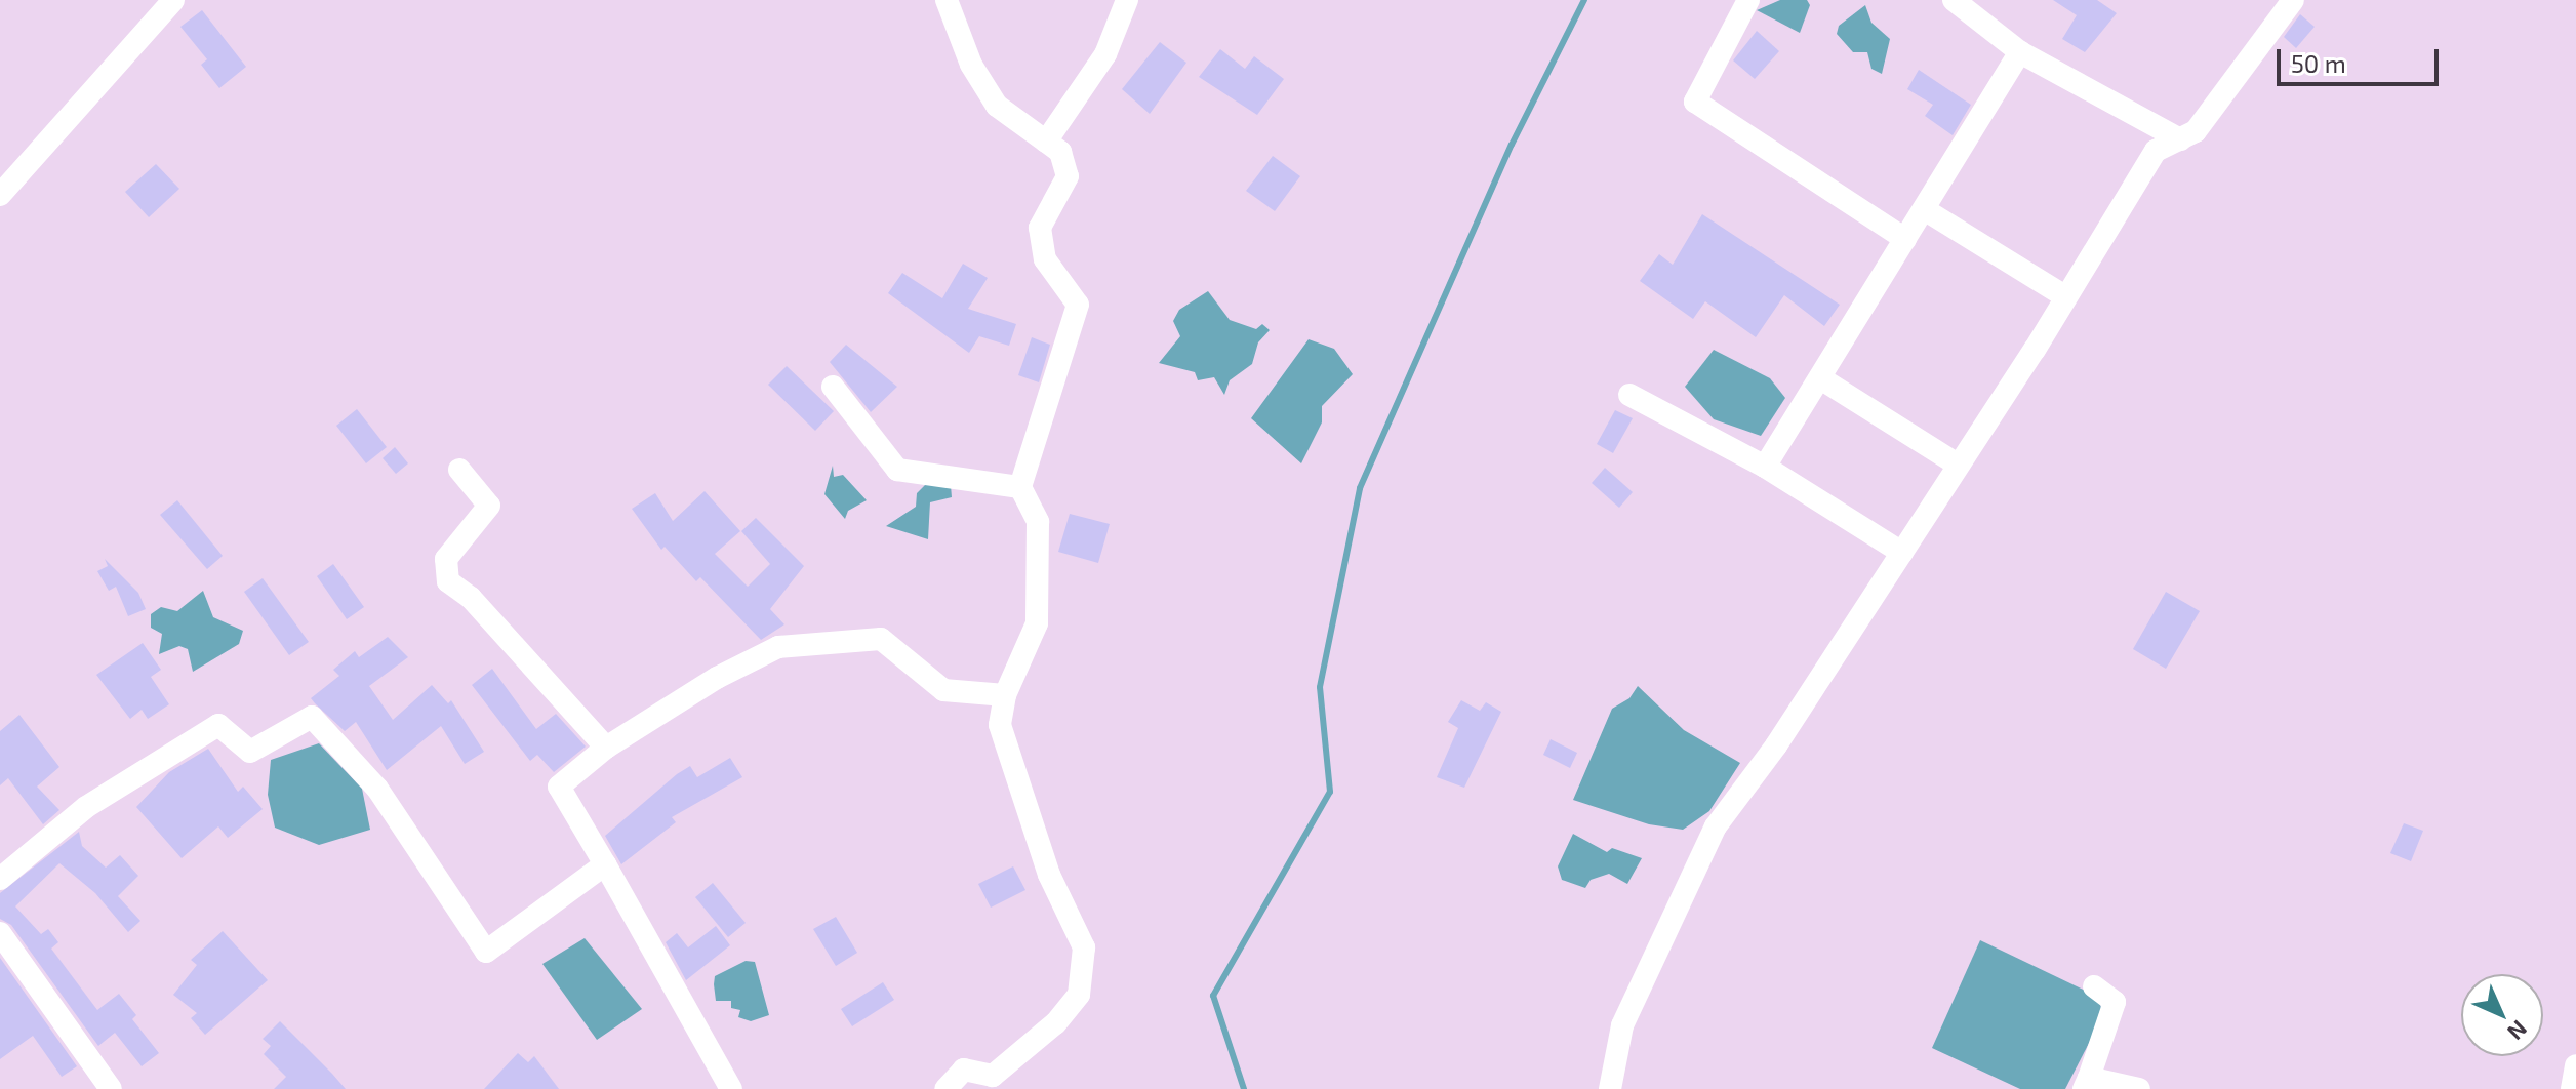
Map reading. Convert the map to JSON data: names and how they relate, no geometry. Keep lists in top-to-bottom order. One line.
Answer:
{"scale_bar":"50 m","north":"bottom right"}
